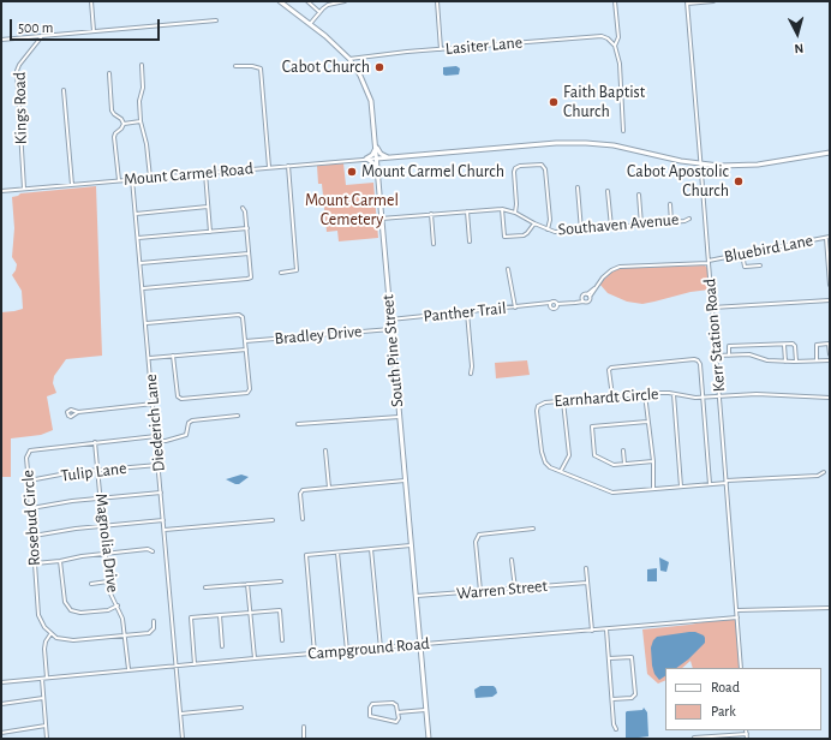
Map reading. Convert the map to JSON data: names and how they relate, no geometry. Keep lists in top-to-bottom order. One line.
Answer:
{"streets":{"main road":["South Pine Street"],"street":["Lasiter Lane","Kings Road","Mount Carmel Road","Southaven Avenue","Bluebird Lane","Panther Trail","Bradley Drive","Kerr Station Road","Earnhardt Circle","Diederich Lane","Tulip Lane","Rosebud Circle","Magnolia Drive","Warren Street","Campground Road"]},"crossings":[["Lasiter Lane","South Pine Street"],["Kings Road","Mount Carmel Road"],["Mount Carmel Road","South Pine Street"],["Mount Carmel Road","Diederich Lane"],["Southaven Avenue","South Pine Street"],["Bluebird Lane","Kerr Station Road"],["Panther Trail","South Pine Street"],["Bradley Drive","South Pine Street"],["Kerr Station Road","Earnhardt Circle"],["Kerr Station Road","Campground Road"],["South Pine Street","Warren Street"],["South Pine Street","Campground Road"],["Diederich Lane","Tulip Lane"],["Diederich Lane","Rosebud Circle"],["Diederich Lane","Campground Road"],["Tulip Lane","Rosebud Circle"],["Tulip Lane","Magnolia Drive"],["Rosebud Circle","Magnolia Drive"],["Magnolia Drive","Campground Road"]],"parks":["Mount Carmel Cemetery"],"places":["Cabot Church","Faith Baptist Church","Mount Carmel Church","Cabot Apostolic Church"],"legend":["Road","Park"],"scale_bar":"500 m","north":"bottom"}
